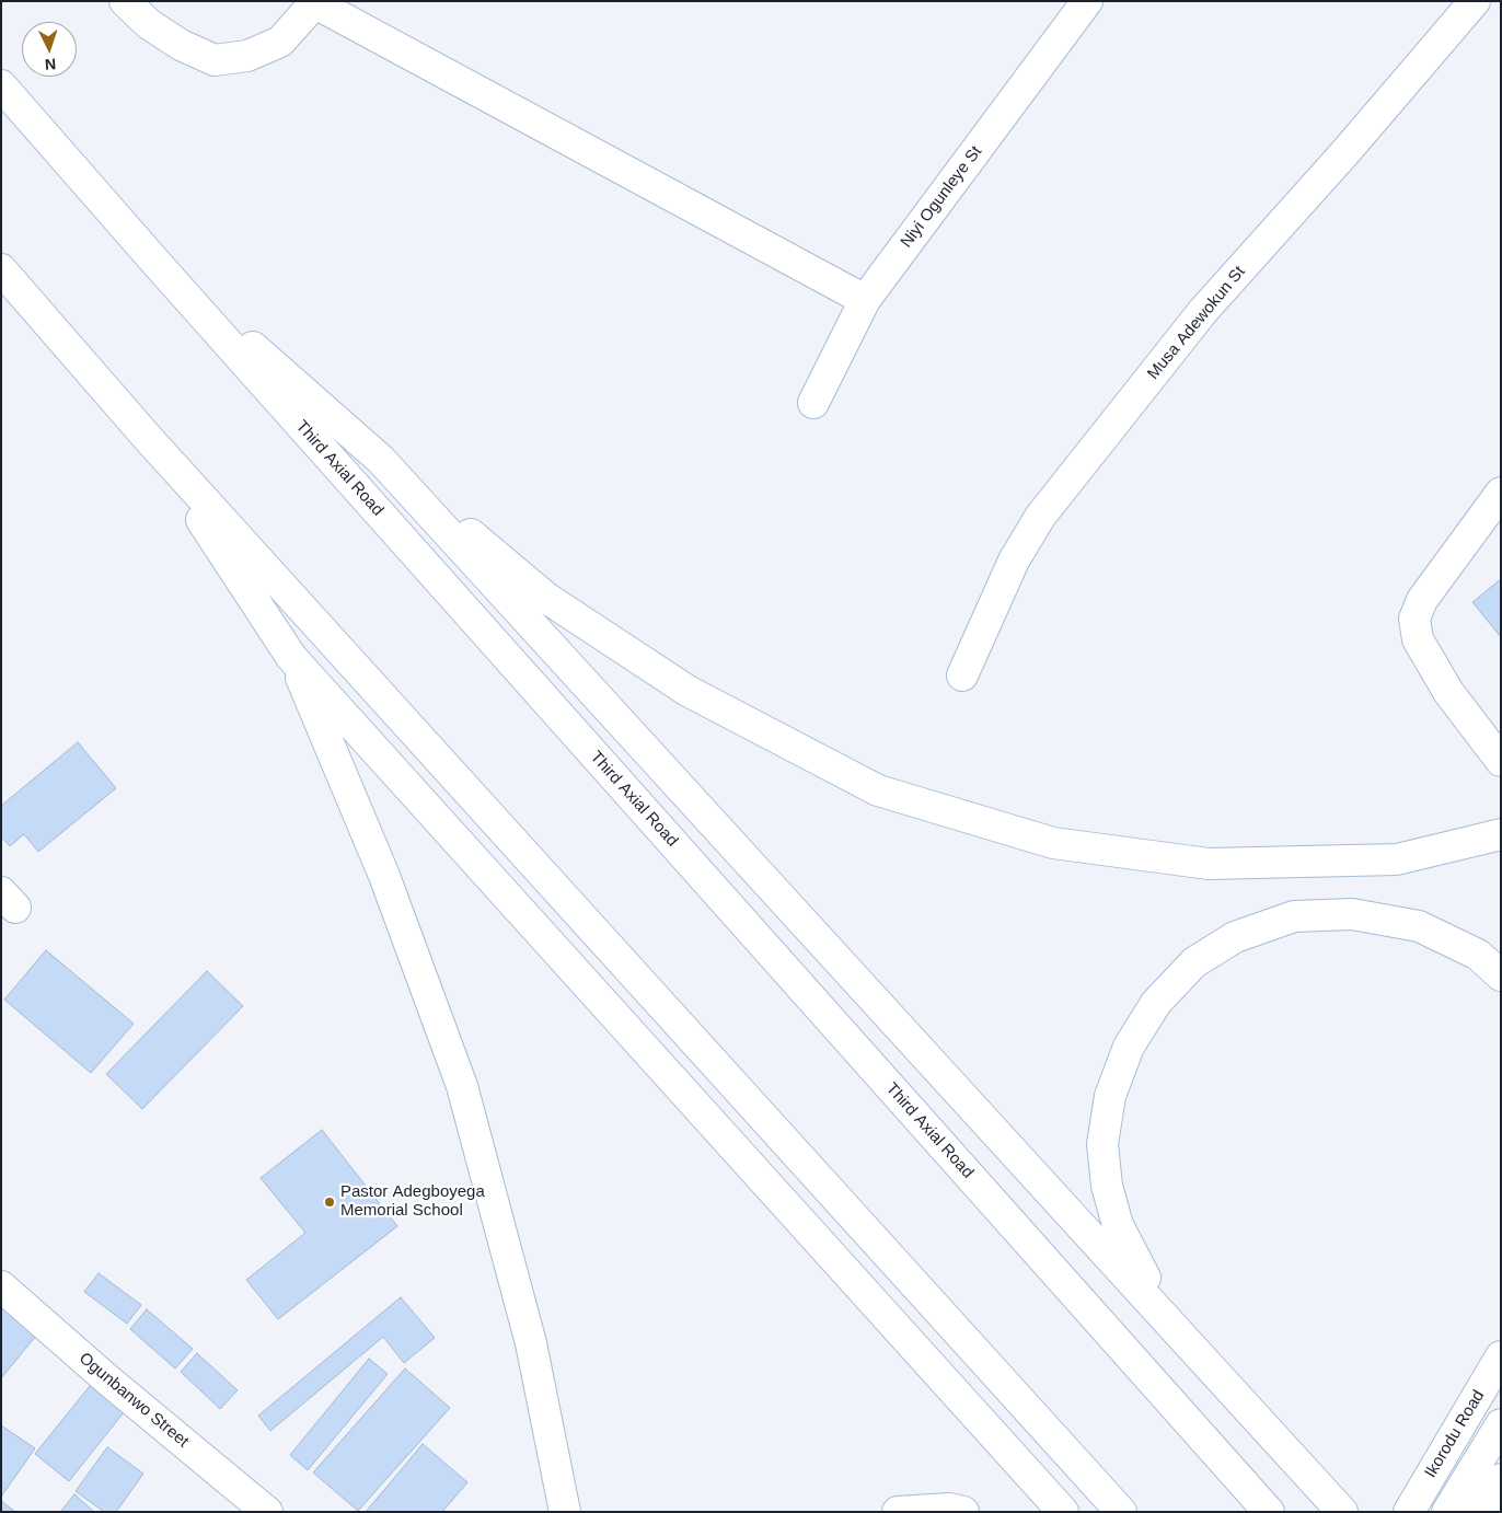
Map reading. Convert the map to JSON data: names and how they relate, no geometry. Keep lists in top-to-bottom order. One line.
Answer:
{"streets":{"main road":["Niyi Ogunleye St","Musa Adewokun St","Third Axial Road","Ogunbanwo Street","Ikorodu Road"]},"places":["Pastor Adegboyega Memorial School"],"north":"bottom"}
